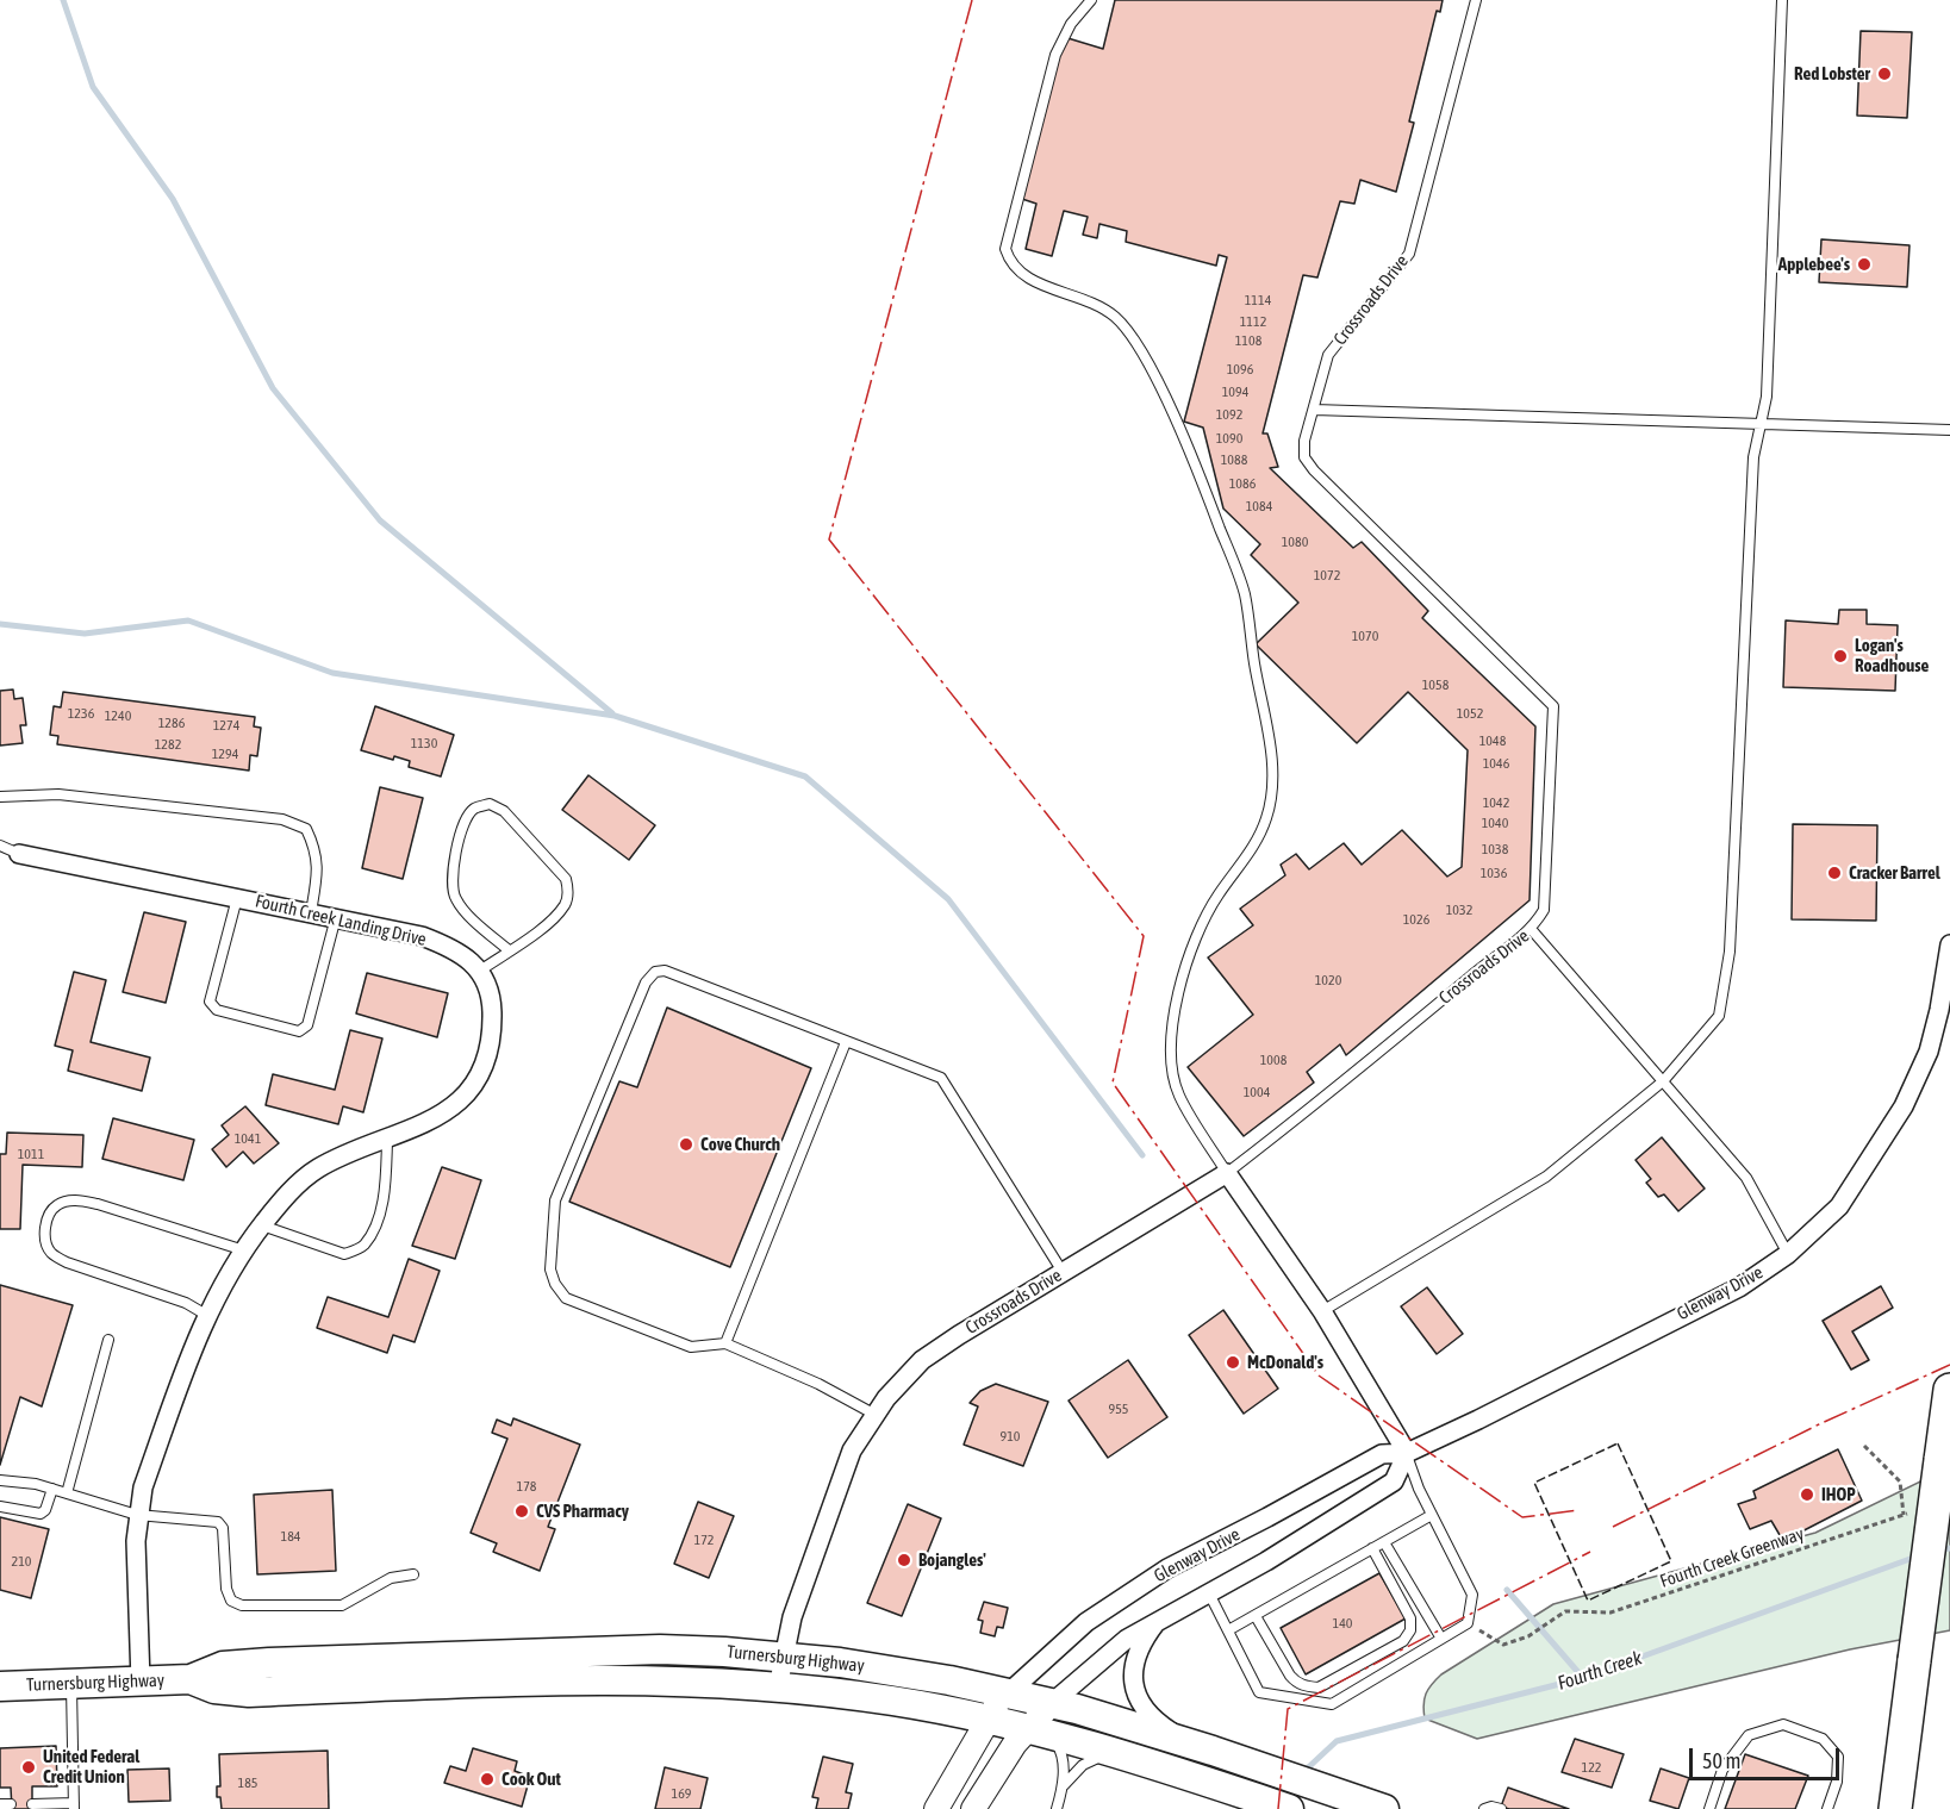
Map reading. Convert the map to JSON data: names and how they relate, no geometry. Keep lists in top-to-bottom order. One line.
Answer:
{"streets":{"main road":["Turnersburg Highway"],"street":["Crossroads Drive","Fourth Creek Landing Drive","Glenway Drive"],"path":["Fourth Creek Greenway"]},"crossings":[["Crossroads Drive","Turnersburg Highway"],["Fourth Creek Landing Drive","Turnersburg Highway"],["Glenway Drive","Turnersburg Highway"]],"water":["Fourth Creek"],"places":["Red Lobster","Applebee's","Logan's Roadhouse","Cracker Barrel","Cove Church","McDonald's","IHOP","CVS Pharmacy","Bojangles'","United Federal Credit Union","Cook Out"],"house_numbers":["1114","1112","1108","1096","1094","1092","1090","1088","1086","1084","1080","1072","1070","1058","1236","1052","1240","1286","1274","1048","1130","1282","1294","1046","1042","1040","1038","1036","1032","1026","1020","1008","1004","1041","1011","955","910","178","184","172","210","140","122","185","169"],"scale_bar":"50 m"}
